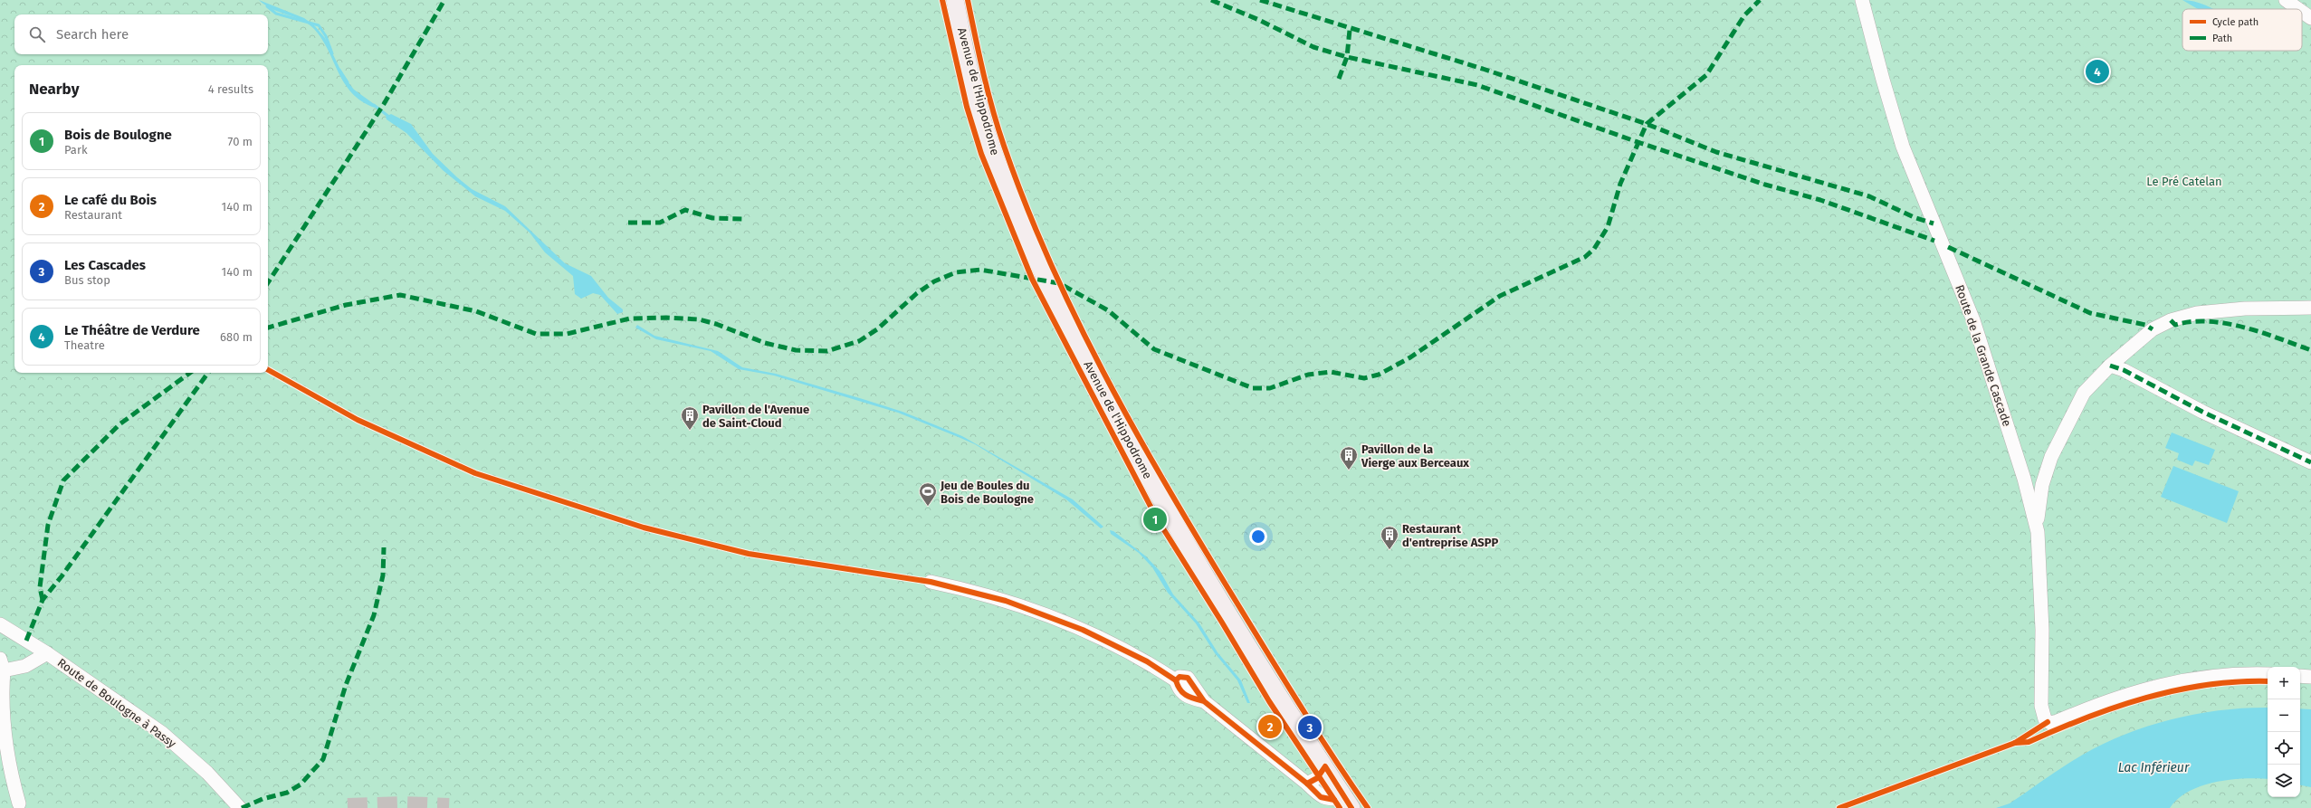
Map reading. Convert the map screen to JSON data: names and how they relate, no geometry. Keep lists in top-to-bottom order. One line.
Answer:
{"streets":{"main road":["Avenue de l'Hippodrome"],"street":["Route de la Grande Cascade","Route de Boulogne à Passy"]},"water":["Lac Inférieur"],"parks":["Le Pré Catelan"],"places":{"building":["Pavillon de l'Avenue de Saint-Cloud","Pavillon de la Vierge aux Berceaux","Restaurant d'entreprise ASPP"],"sports":["Jeu de Boules du Bois de Boulogne"]},"legend":["Cycle path","Path"],"page":{"search":"Search here","pins":["4","1","2","3"],"heading":["Nearby","4 results"],"list":[{"mark":"1","name":"Bois de Boulogne","note":"Park","value":"70 m"},{"mark":"2","name":"Le café du Bois","note":"Restaurant","value":"140 m"},{"mark":"3","name":"Les Cascades","note":"Bus stop","value":"140 m"},{"mark":"4","name":"Le Théâtre de Verdure","note":"Theatre","value":"680 m"}],"map_buttons":["+","−"]}}
